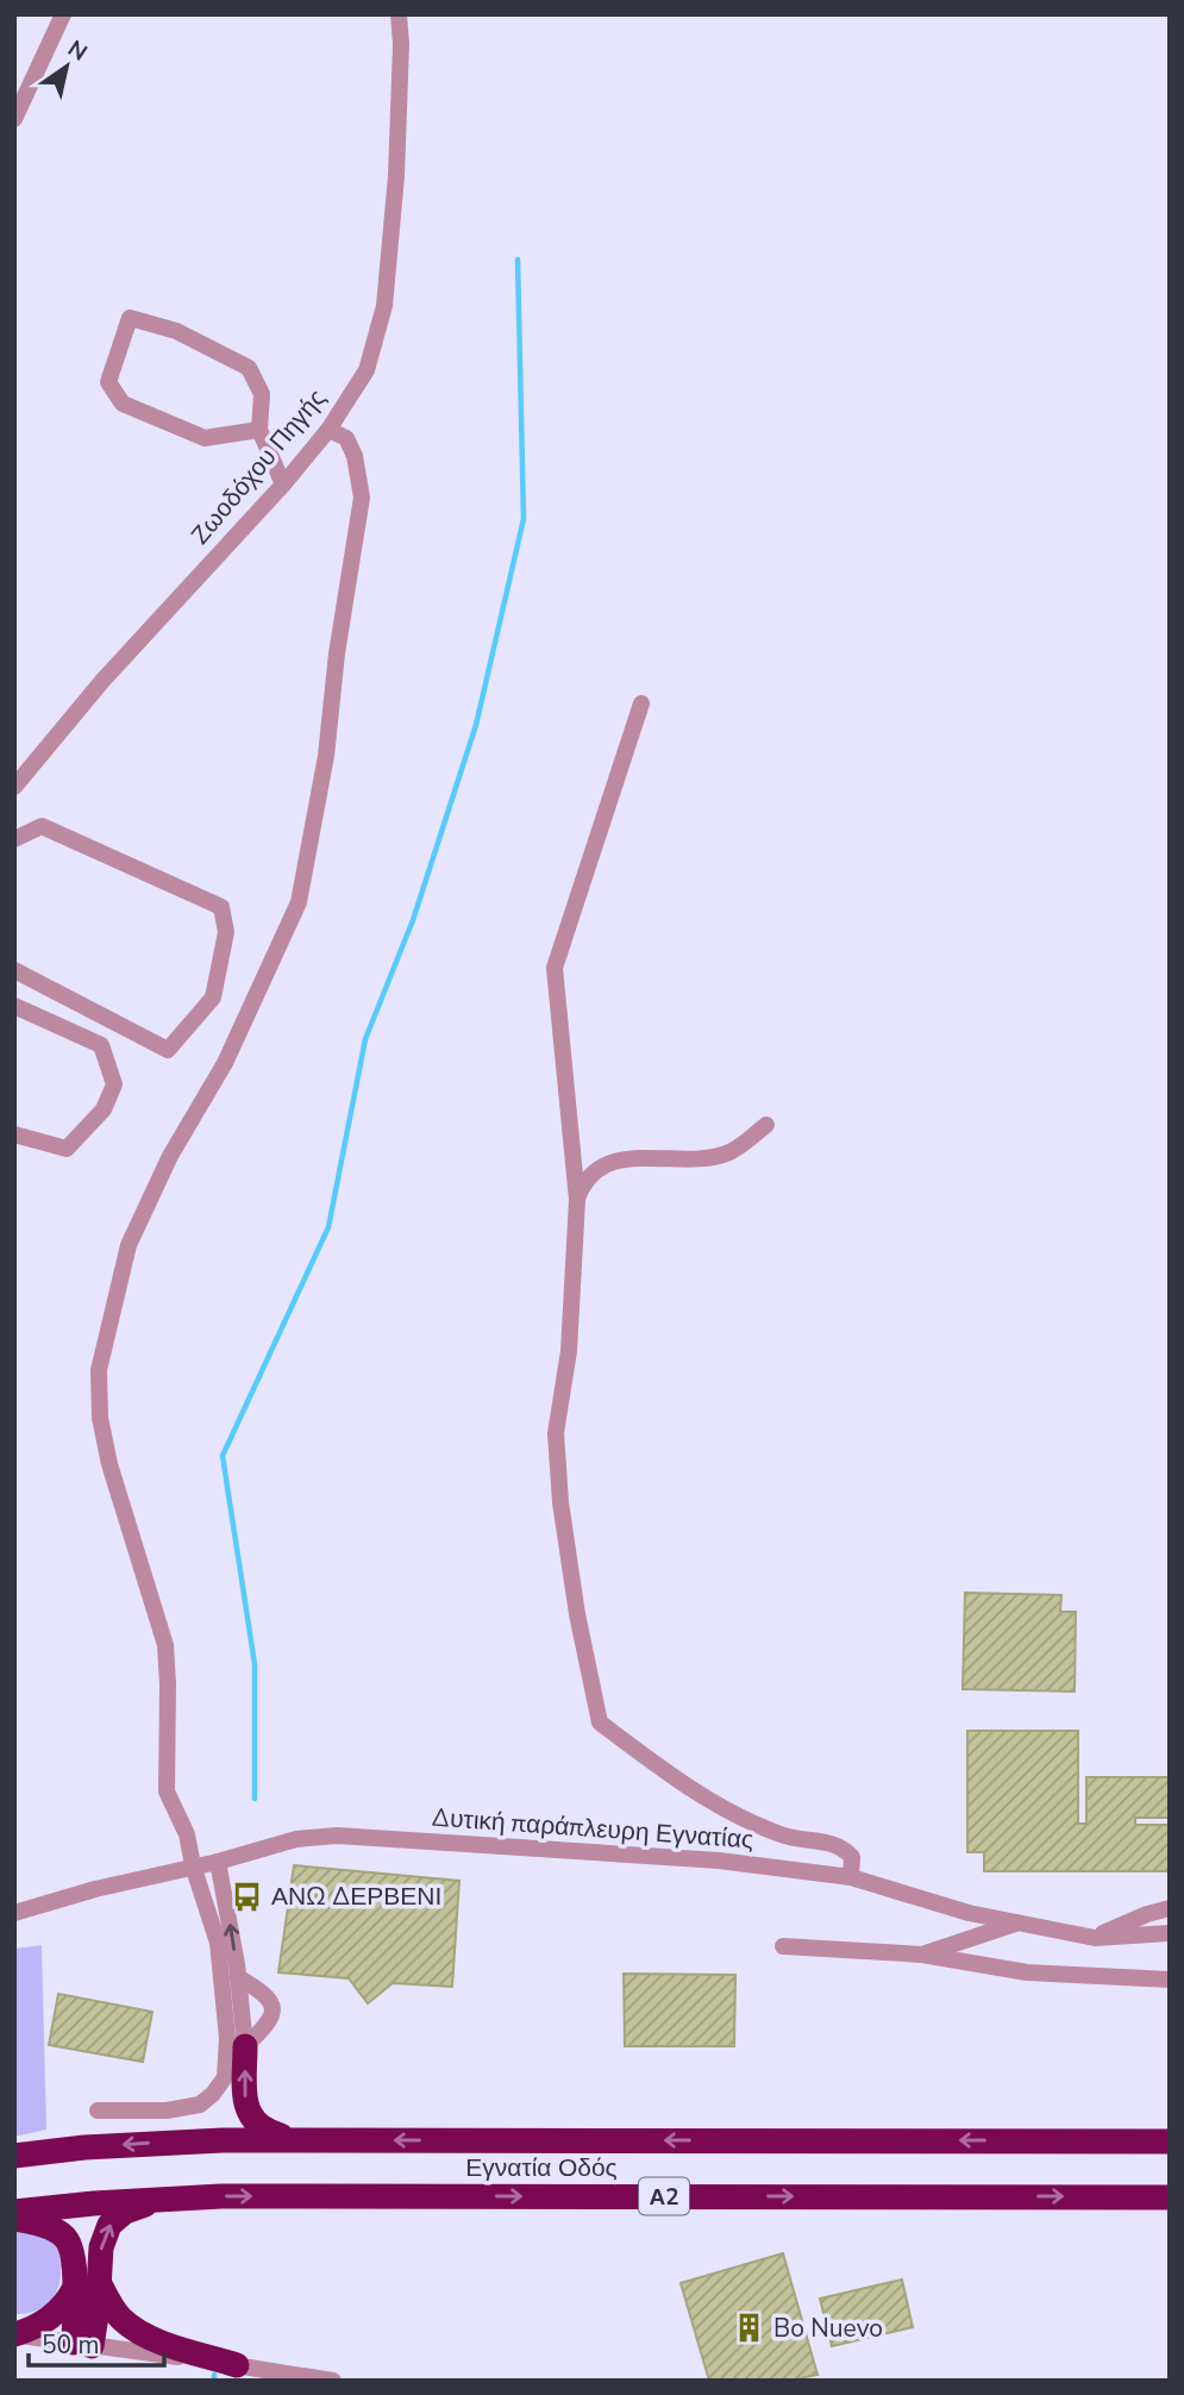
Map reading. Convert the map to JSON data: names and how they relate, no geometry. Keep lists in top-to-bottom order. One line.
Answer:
{"streets":{"highway":["Εγνατία Οδός","Α2"],"street":["Ζωοδόχου Πηγής","Δυτική παράπλευρη Εγνατίας"]},"places":{"bus stop":["ΑΝΩ ΔΕΡΒΕΝΙ"],"building":["Bo Nuevo"]},"scale_bar":"50 m","north":"top right"}
